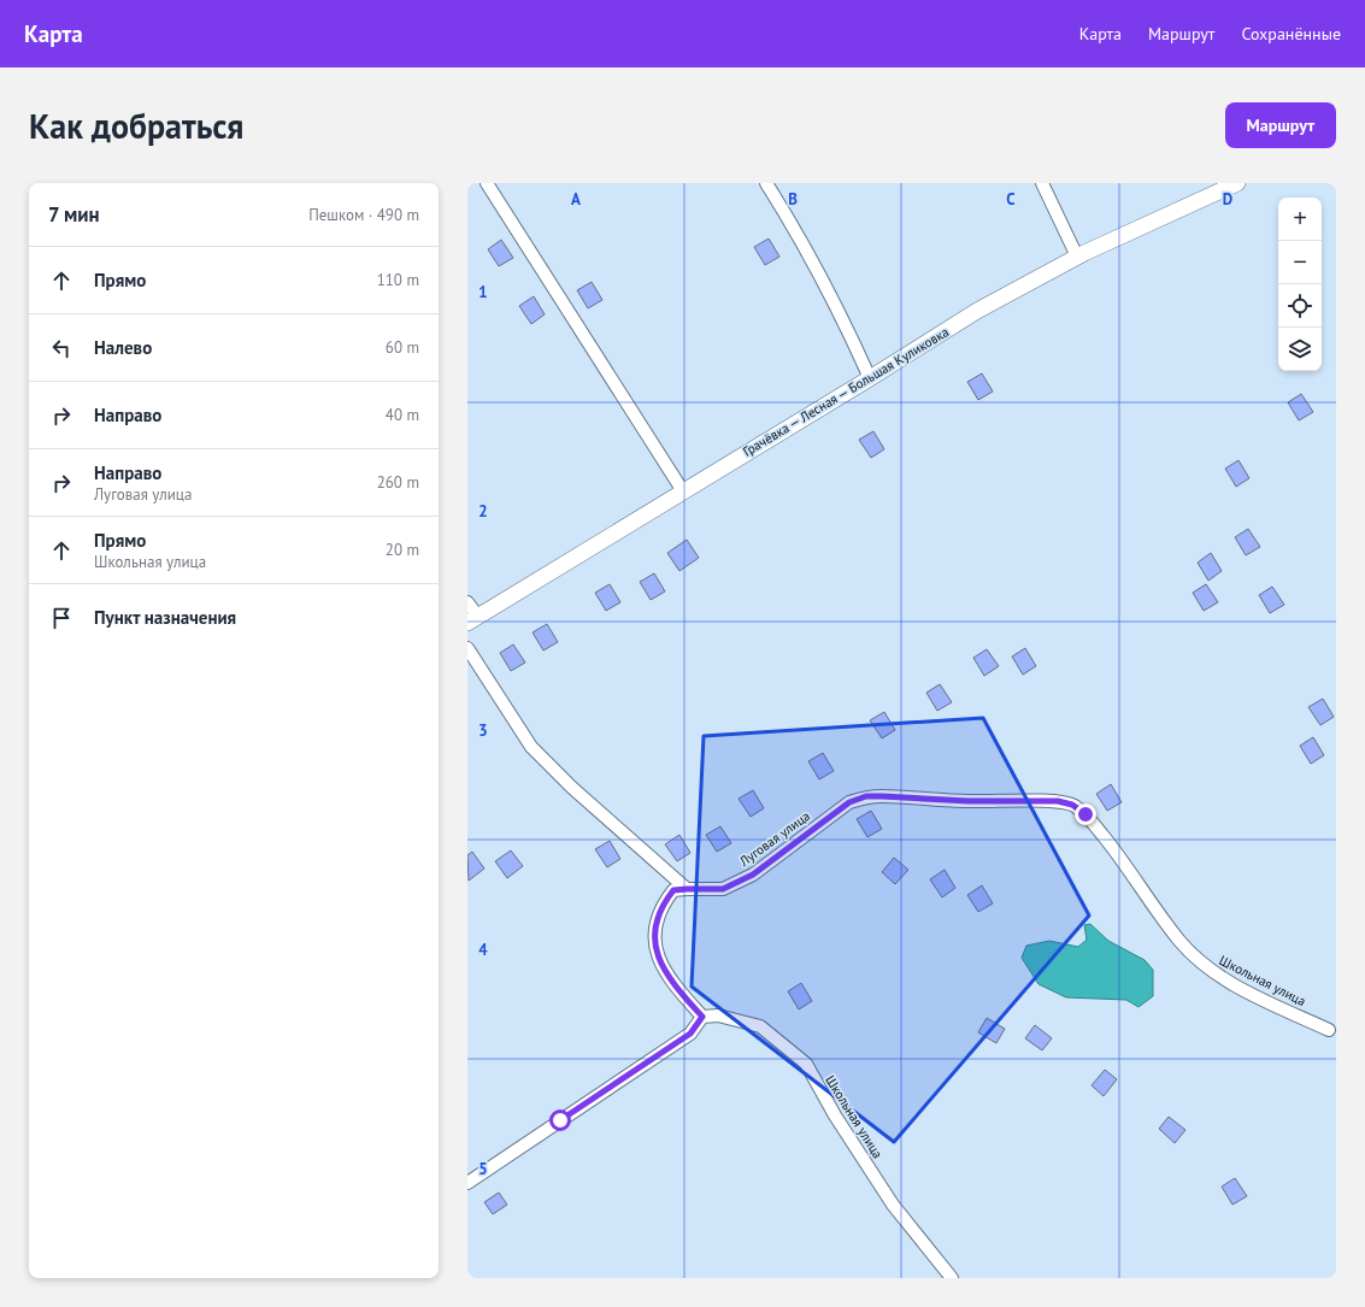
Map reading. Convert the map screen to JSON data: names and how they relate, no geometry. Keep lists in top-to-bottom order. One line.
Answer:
{"streets":{"street":["Грачёвка — Лесная — Большая Куликовка","Луговая улица","Школьная улица"]},"crossings":[["Луговая улица","Школьная улица"]],"page":{"header":"Карта","nav":["Карта","Маршрут","Сохранённые"],"buttons":"Маршрут","title":"Как добраться","heading":["7 мин","Пешком · 490 m"],"map_buttons":["+","−"],"list":[["Прямо","110 m"],["Налево","60 m"],["Направо","40 m"],["Направо","Луговая улица","260 m"],["Прямо","Школьная улица","20 m"],"Пункт назначения"]},"grid":{"columns":["A","B","C","D"],"rows":["1","2","3","4","5"]}}
